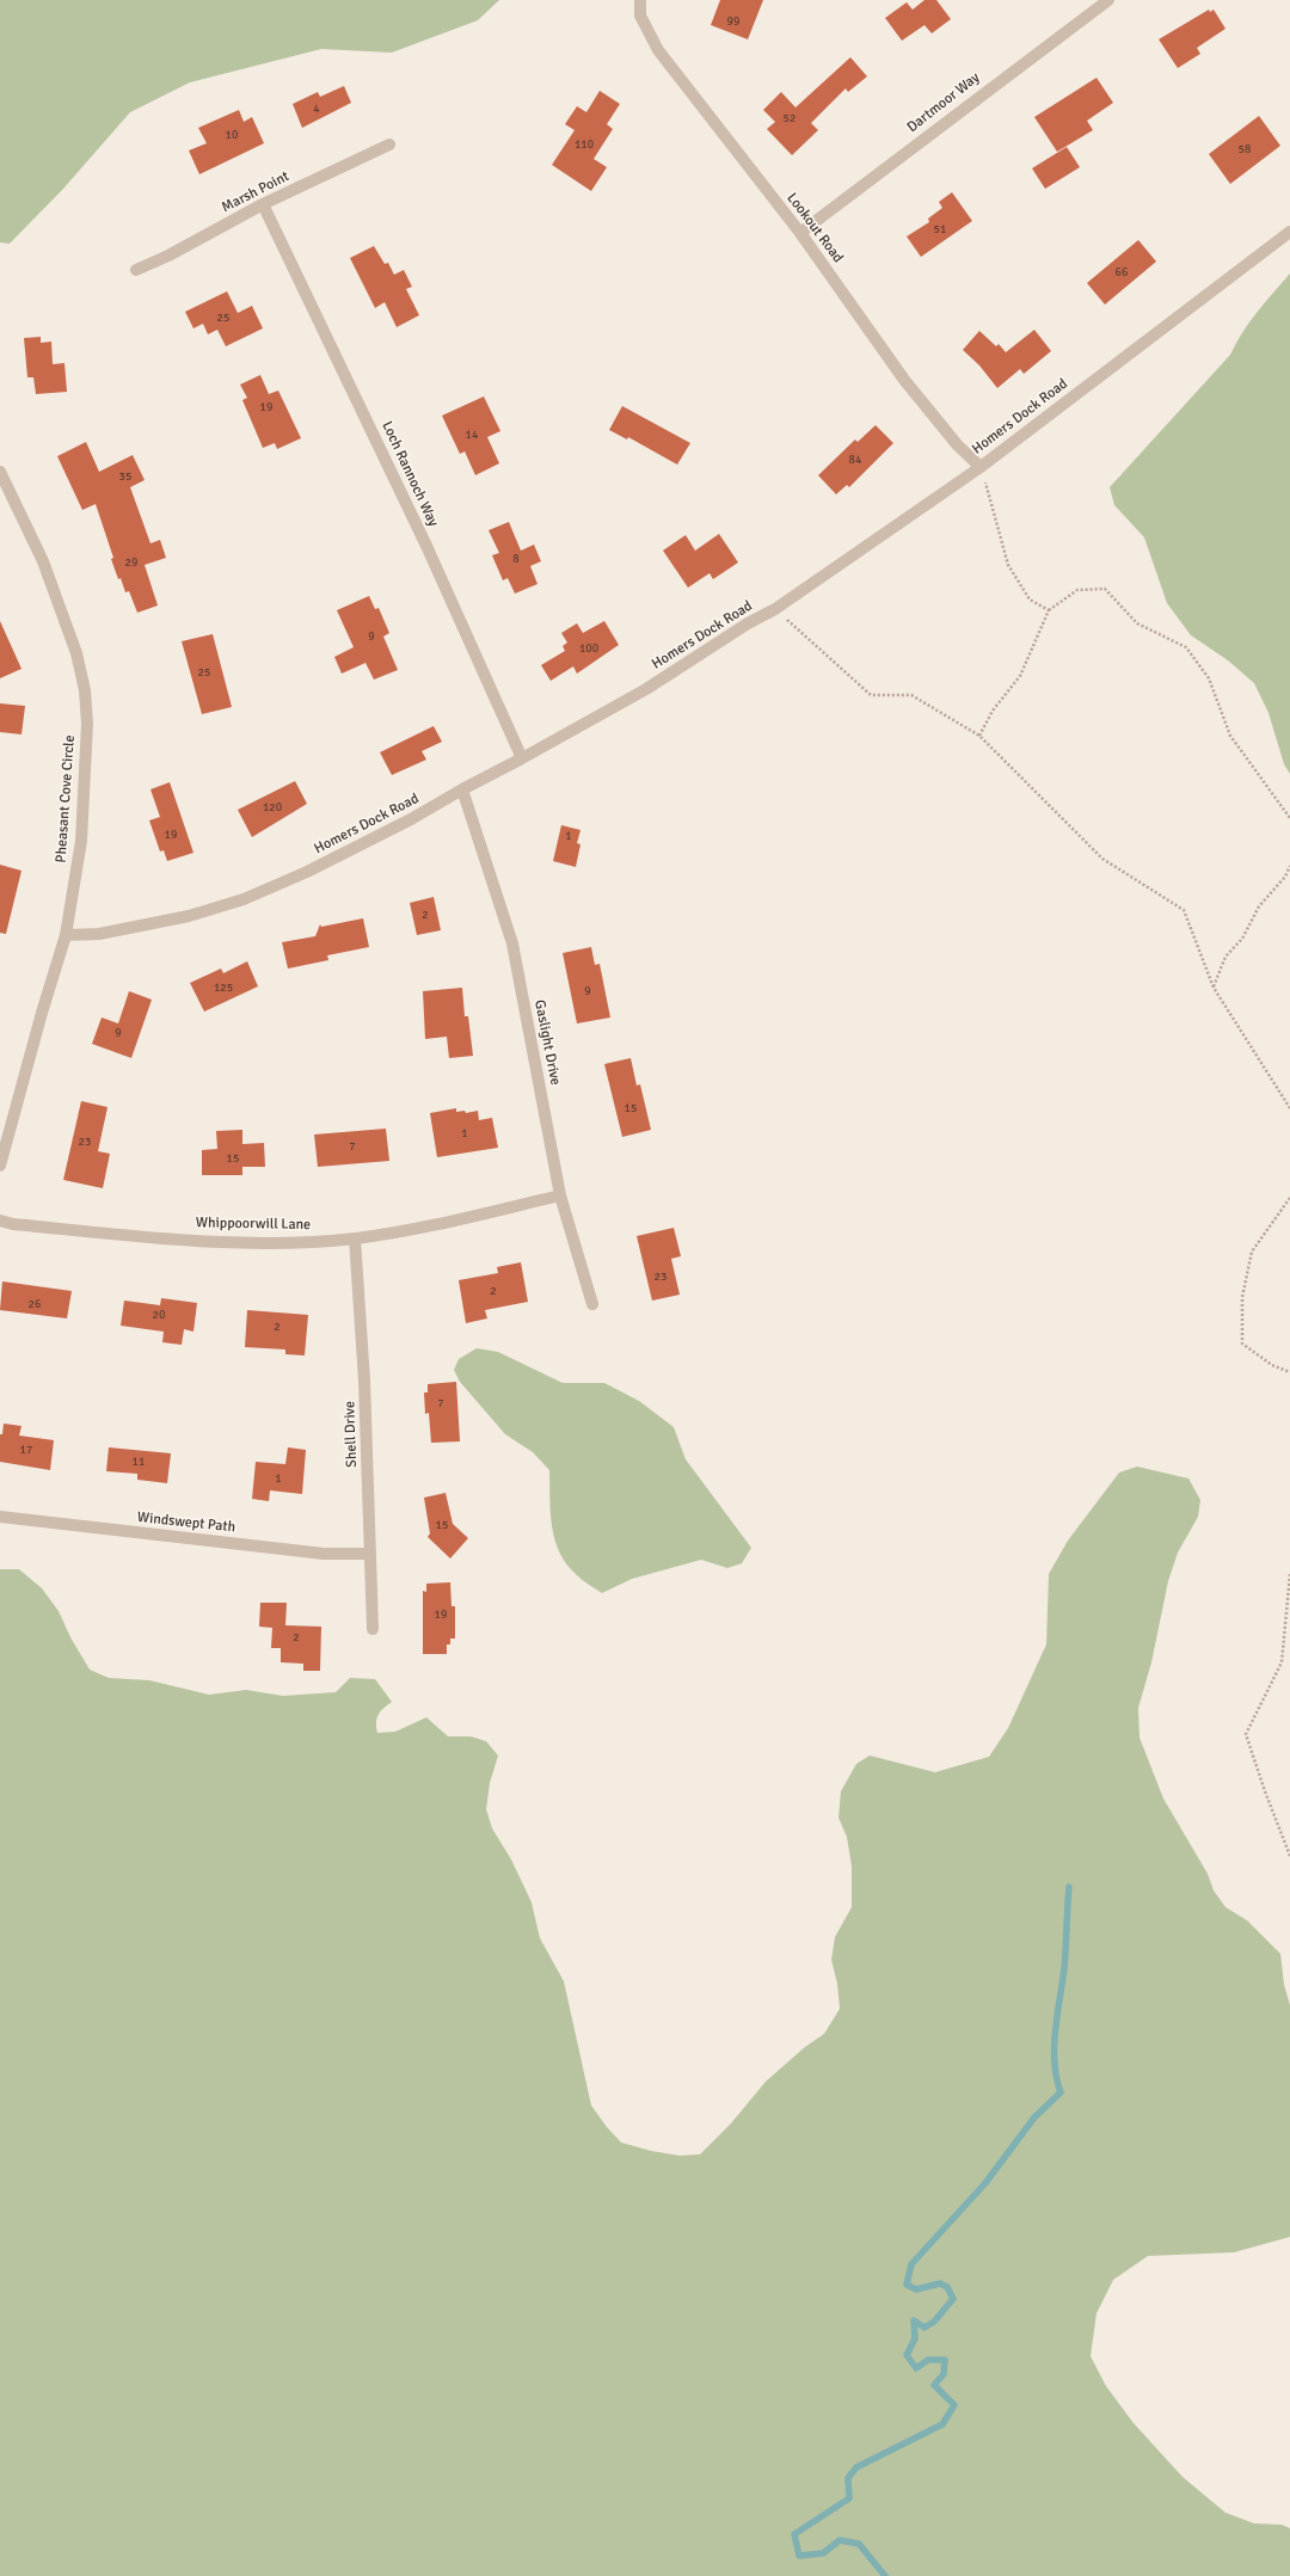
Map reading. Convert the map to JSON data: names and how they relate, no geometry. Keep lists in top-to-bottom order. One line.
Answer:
{"streets":{"street":["Dartmoor Way","Marsh Point","Lookout Road","Homers Dock Road","Loch Rannoch Way","Pheasant Cove Circle","Gaslight Drive","Whippoorwill Lane","Shell Drive","Windswept Path"]},"crossings":[["Dartmoor Way","Lookout Road"],["Marsh Point","Loch Rannoch Way"],["Lookout Road","Homers Dock Road"],["Homers Dock Road","Loch Rannoch Way"],["Homers Dock Road","Pheasant Cove Circle"],["Homers Dock Road","Gaslight Drive"],["Gaslight Drive","Whippoorwill Lane"],["Whippoorwill Lane","Shell Drive"],["Shell Drive","Windswept Path"]],"house_numbers":["99","4","52","10","110","58","51","66","25","19","14","84","35","8","29","9","100","25","120","19","1","2","125","9","9","15","1","23","7","15","23","2","26","20","2","7","17","11","1","15","19","2"]}
